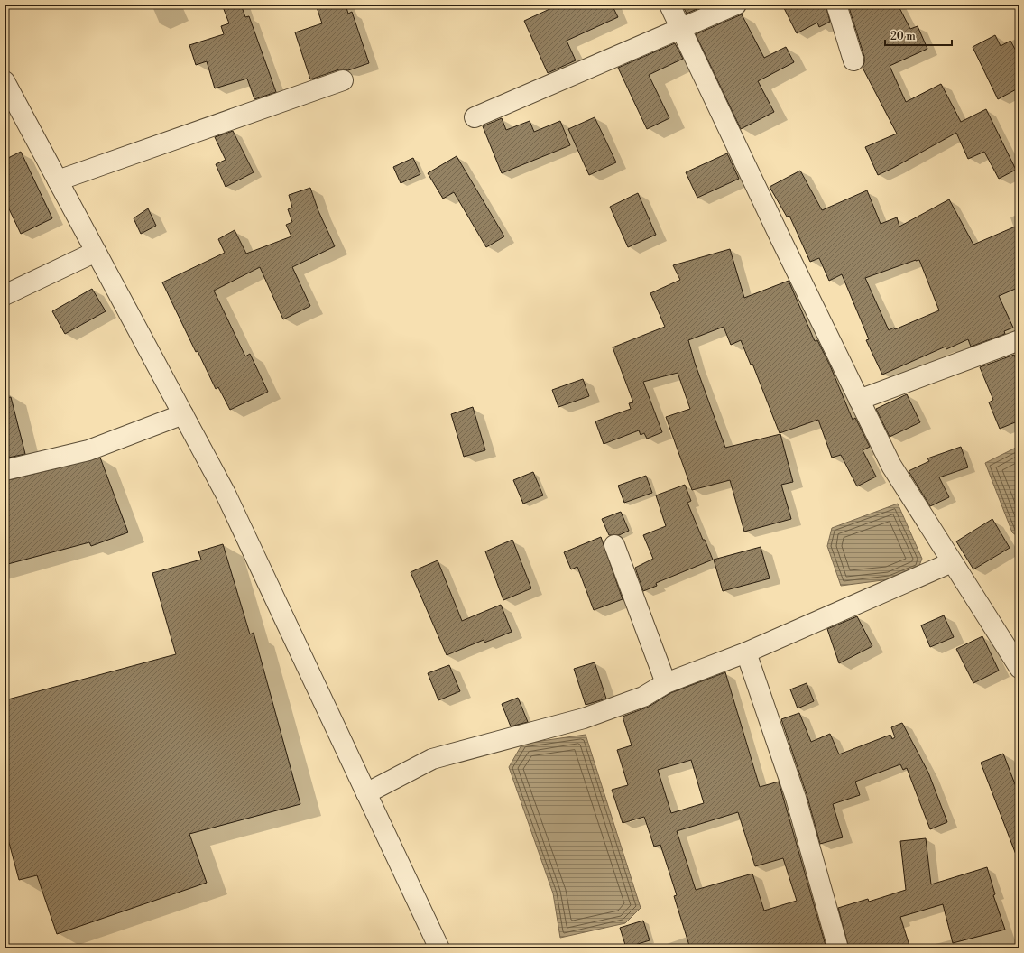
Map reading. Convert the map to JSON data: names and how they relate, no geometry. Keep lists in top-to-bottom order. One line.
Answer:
{"scale_bar":"20 m"}
